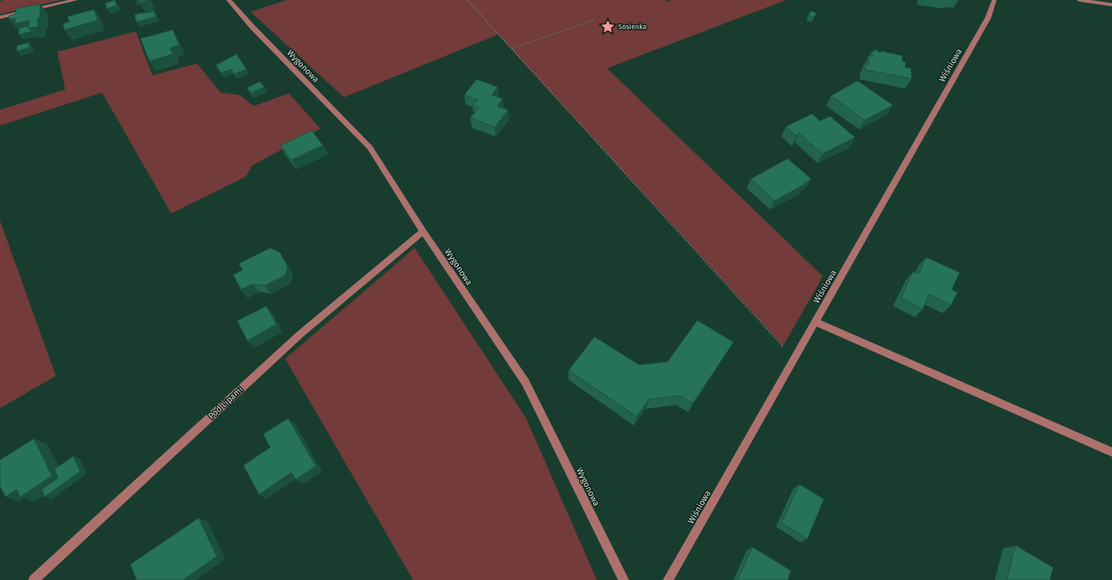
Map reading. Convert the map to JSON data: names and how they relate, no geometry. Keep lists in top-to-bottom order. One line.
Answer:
{"streets":{"street":["Wiśniowa","Wygonowa","Pod Lipami"]},"crossings":[["Wygonowa","Pod Lipami"]],"places":{"place":["Sosienka"]}}
